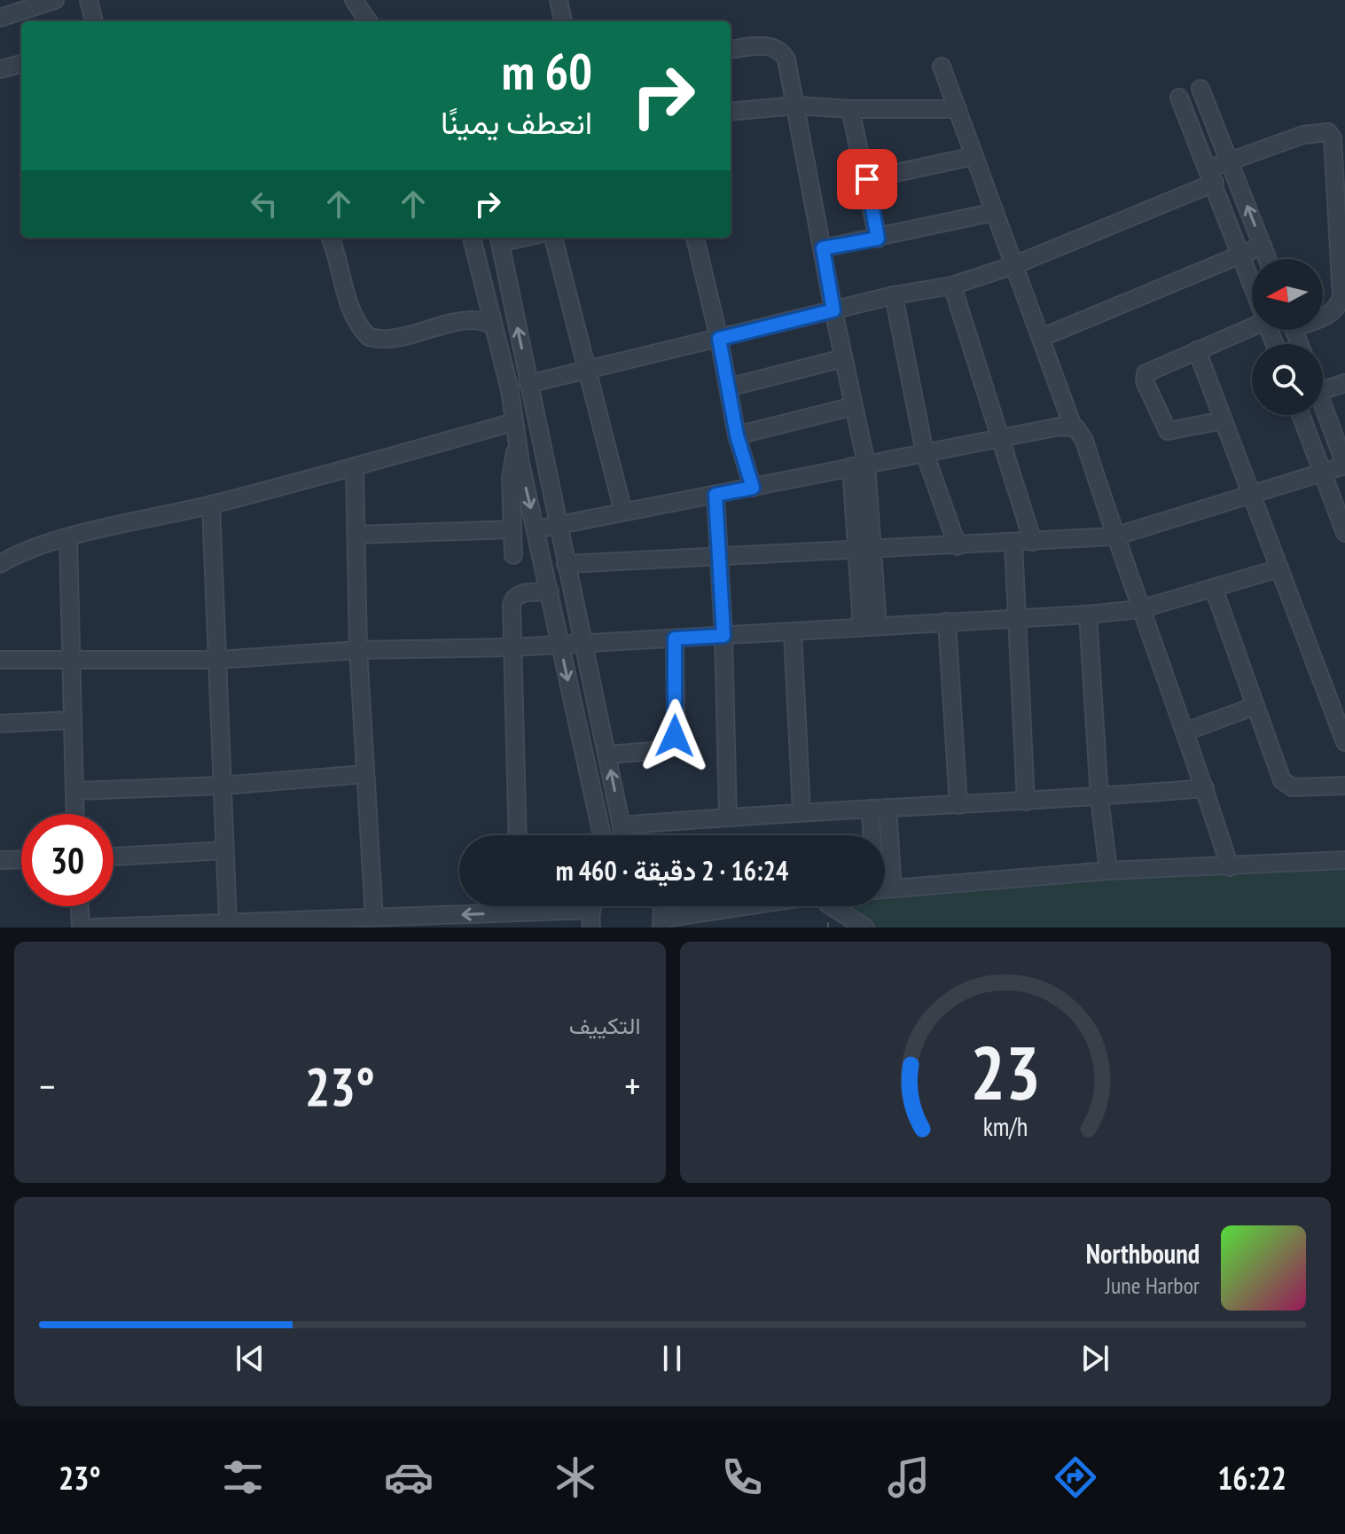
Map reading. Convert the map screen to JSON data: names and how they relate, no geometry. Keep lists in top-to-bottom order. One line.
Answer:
{"north":"left","page":{"turn":["60 m","انعطف يمينًا"],"limit":"30","trip":"16:24 · 2 دقيقة · 460 m","tile":"التكييف","heat":["−","23°","+"],"song":["Northbound","June Harbor"],"tabs":["16:22","23°"],"gauge":["23","km/h"]}}
